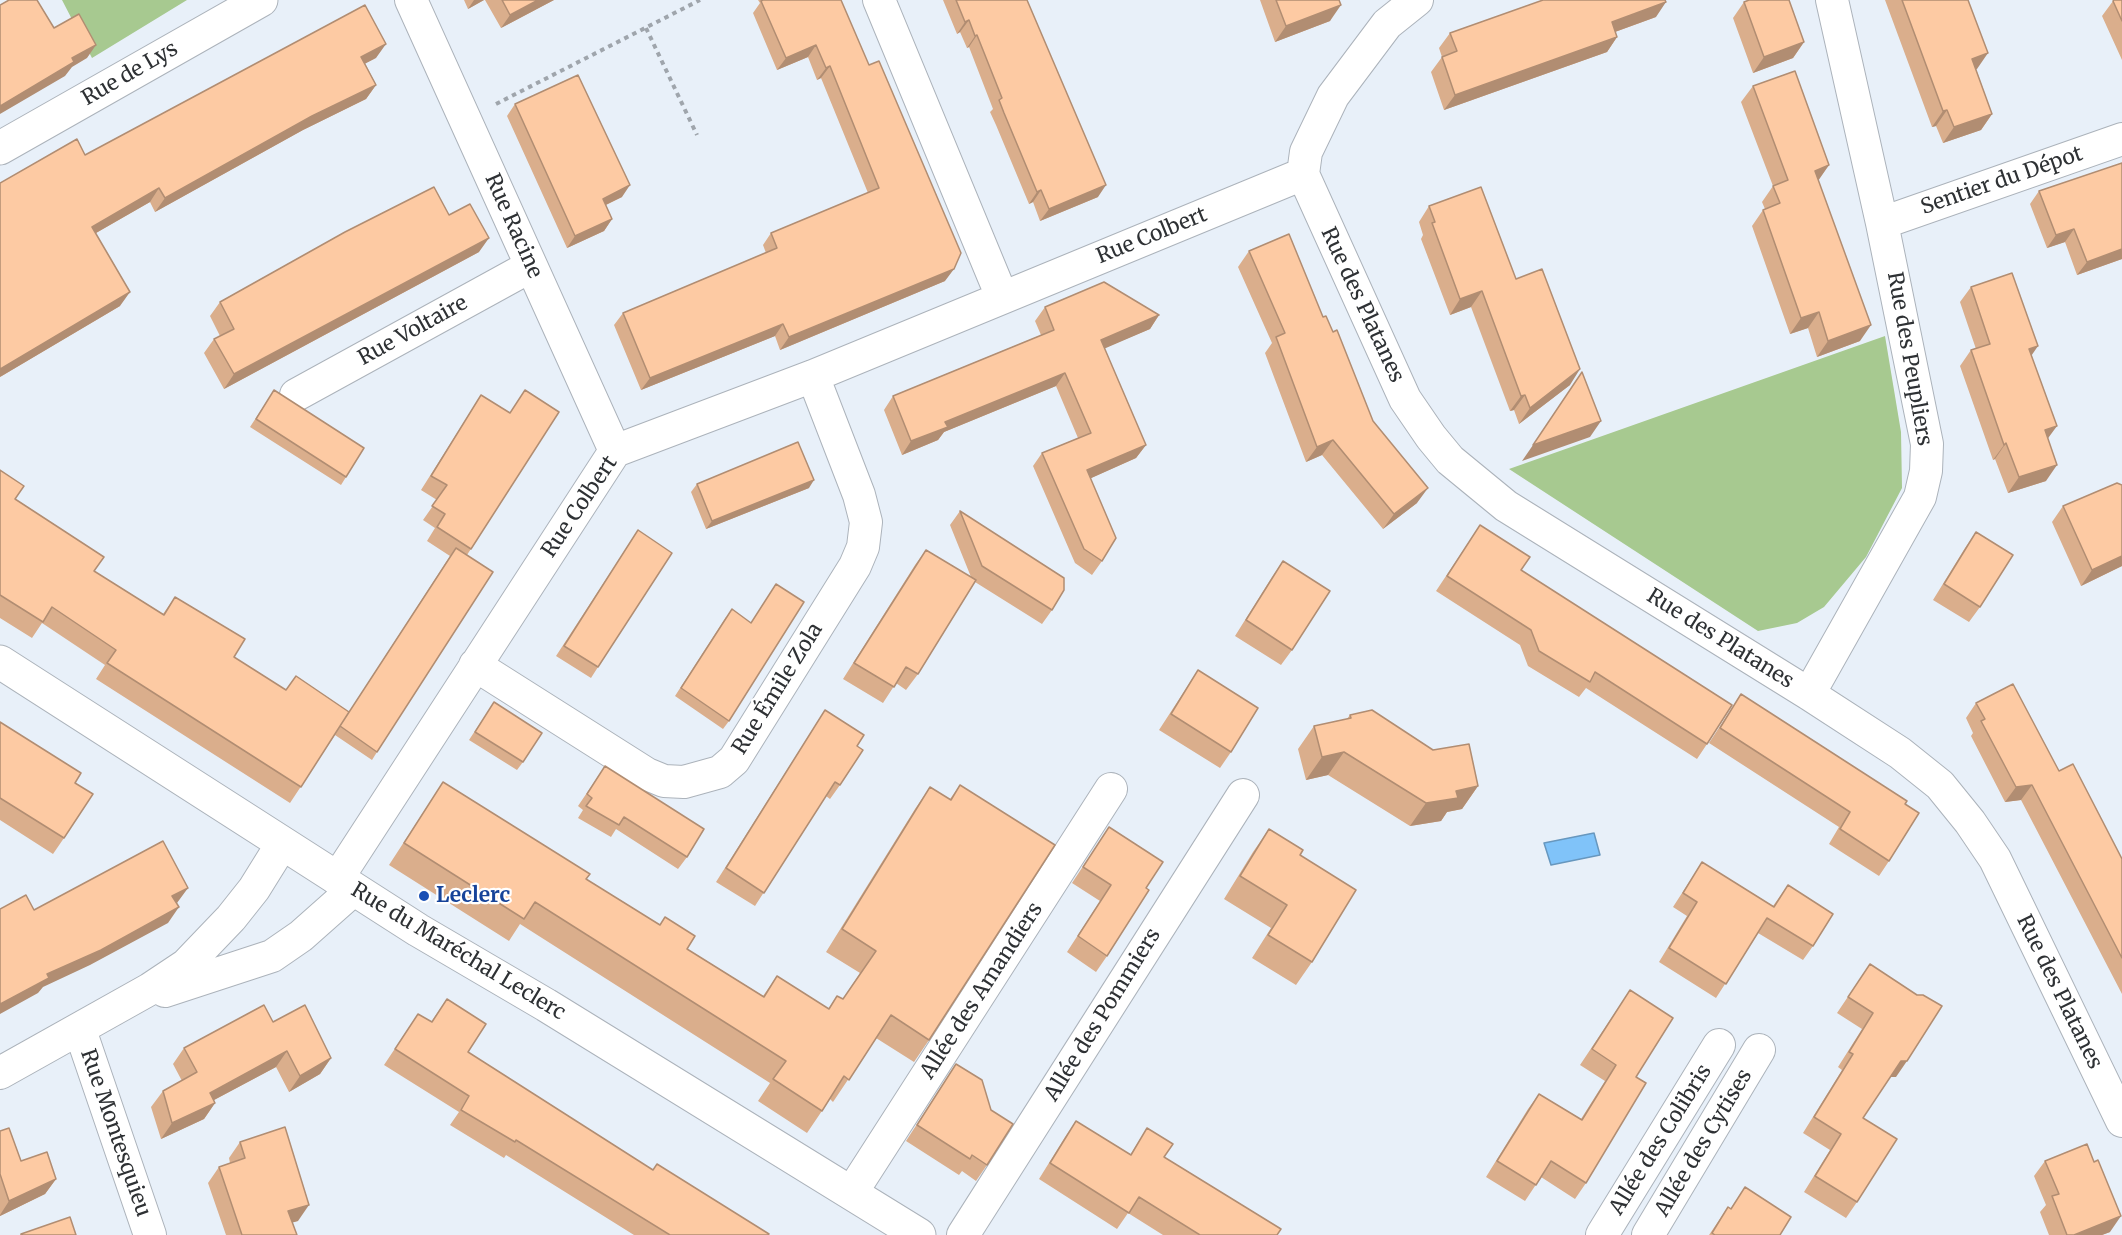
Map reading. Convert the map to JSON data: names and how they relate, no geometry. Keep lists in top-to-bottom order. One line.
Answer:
{"streets":{"street":["Rue de Lys","Sentier du Dépot","Rue Racine","Rue Colbert","Rue des Platanes","Rue Voltaire","Rue des Peupliers","Rue Émile Zola","Rue du Maréchal Leclerc","Allée des Amandiers","Allée des Pommiers","Rue Montesquieu","Allée des Colibris","Allée des Cytises"]},"crossings":[["Sentier du Dépot","Rue des Peupliers"],["Rue Racine","Rue Colbert"],["Rue Racine","Rue Voltaire"],["Rue Colbert","Rue des Platanes"],["Rue Colbert","Rue Émile Zola"],["Rue Colbert","Rue du Maréchal Leclerc"],["Rue des Platanes","Rue des Peupliers"],["Rue du Maréchal Leclerc","Allée des Amandiers"]],"places":["Leclerc"]}
